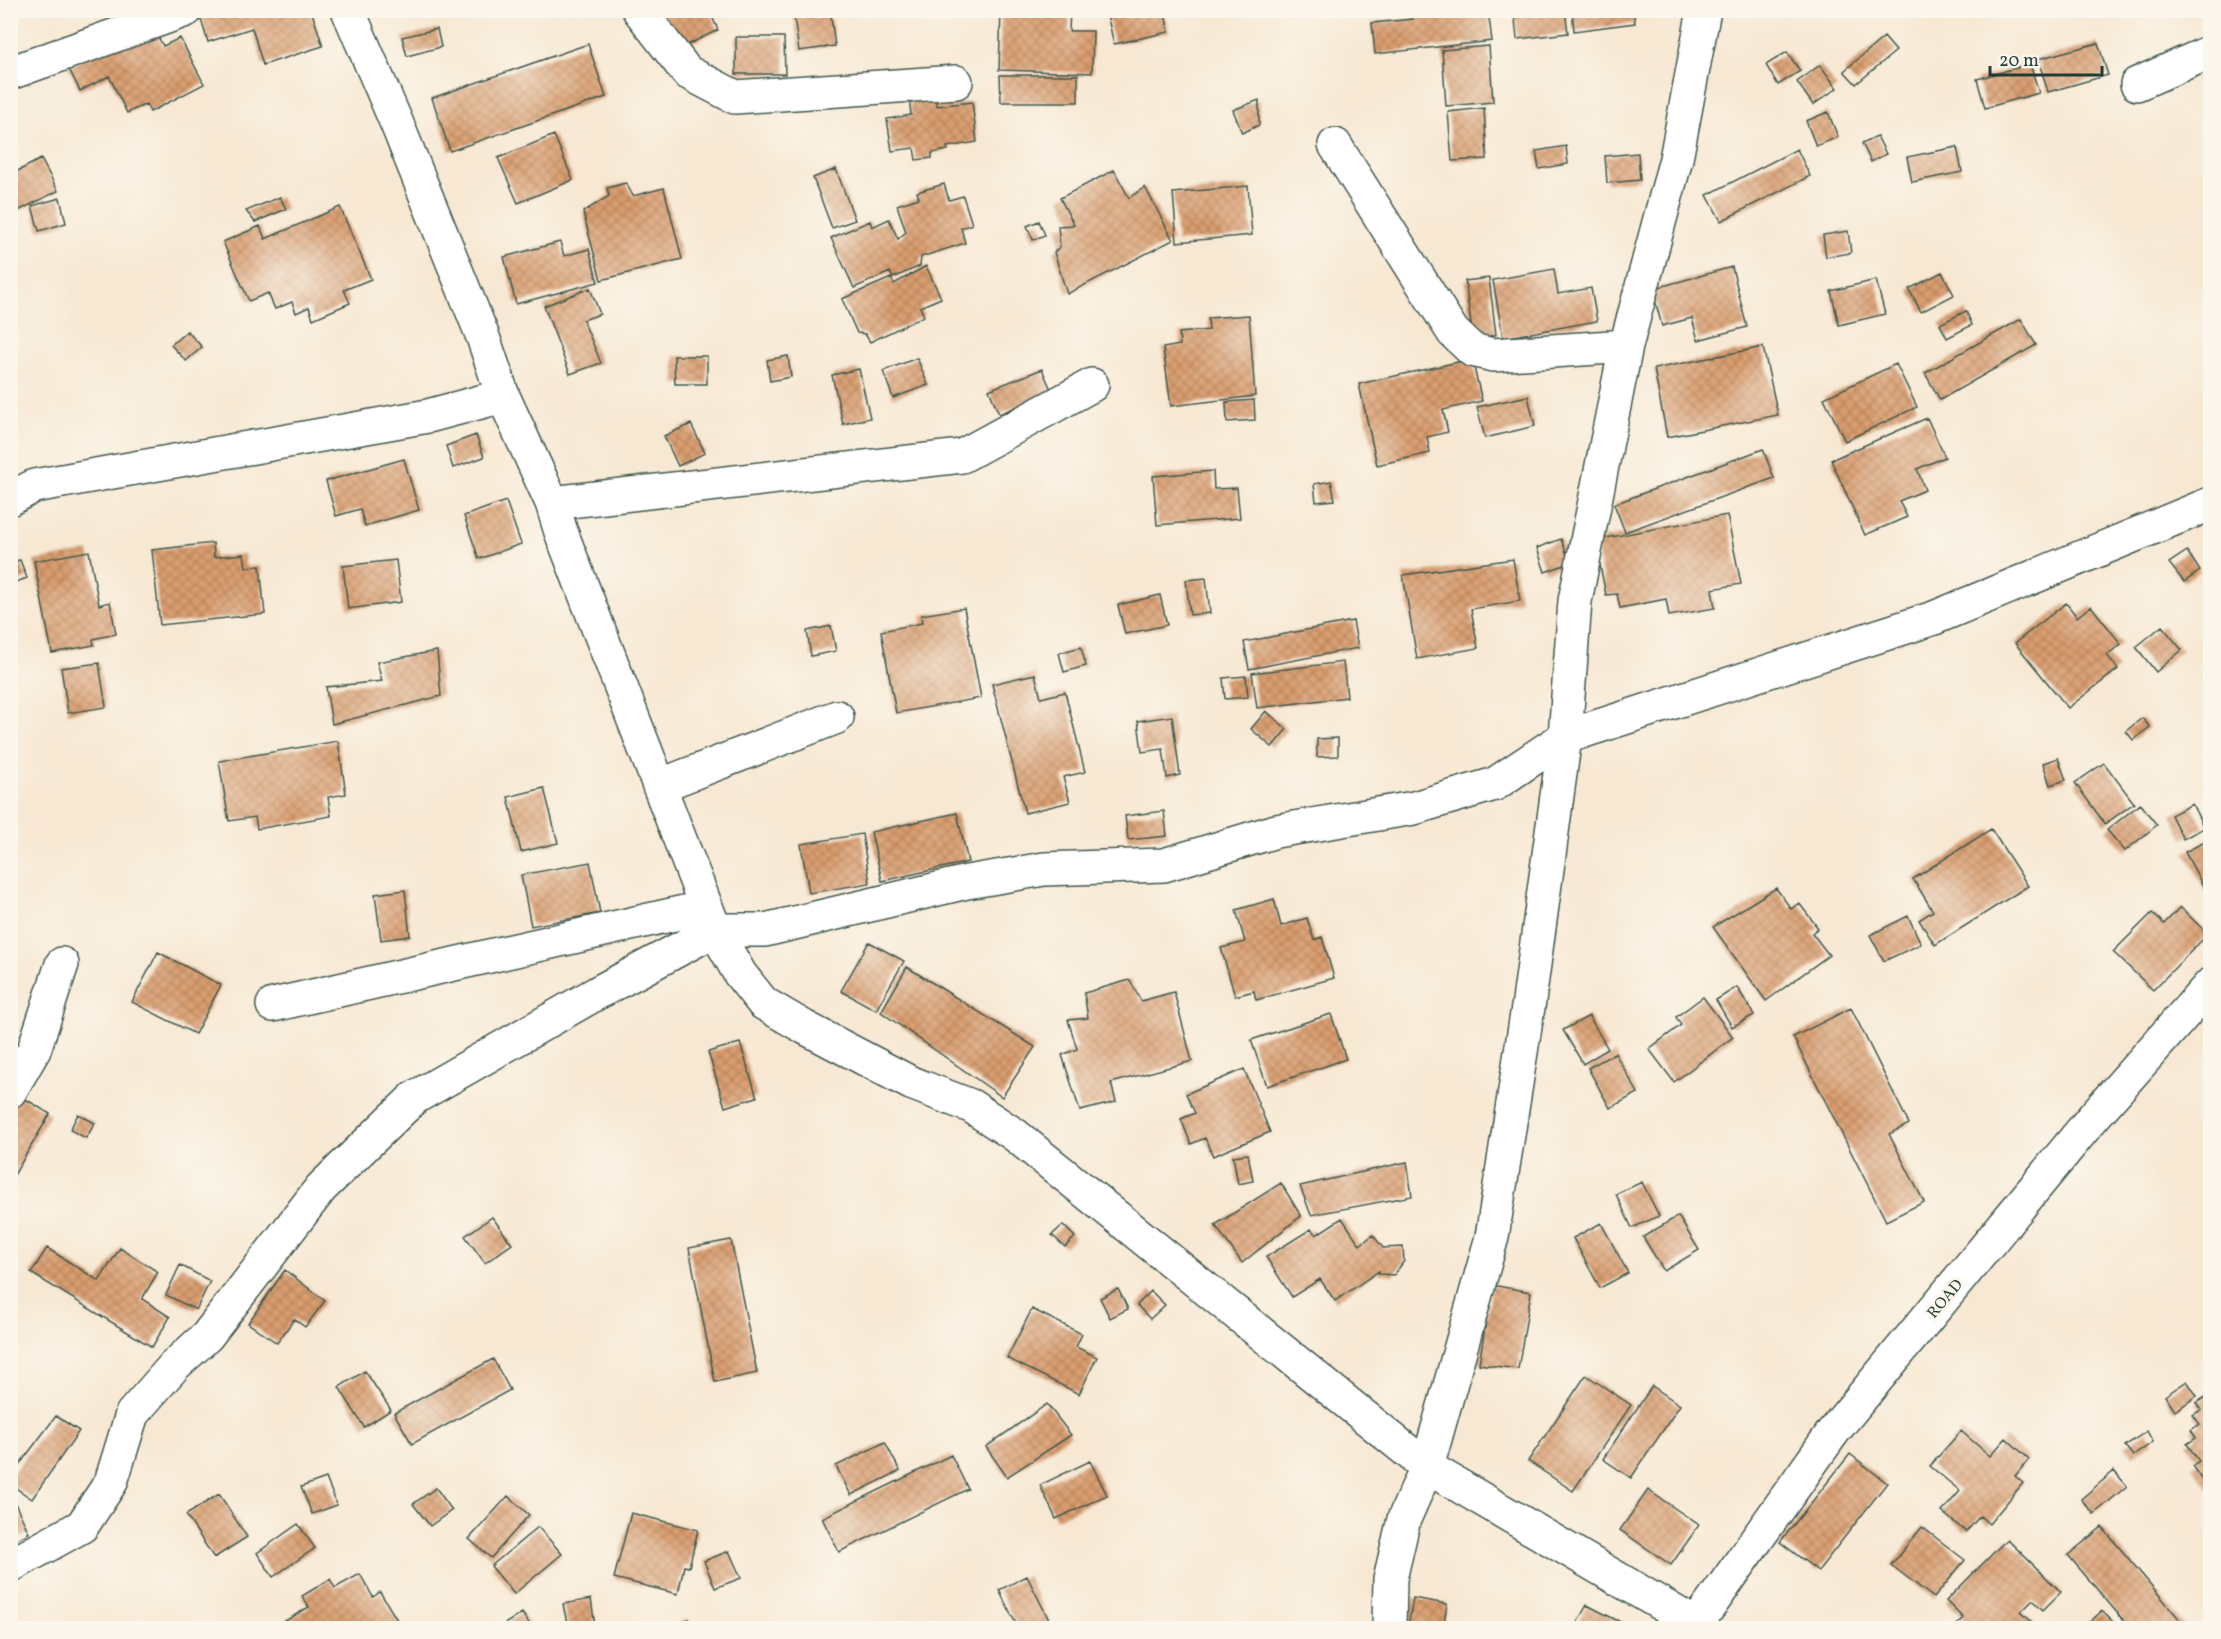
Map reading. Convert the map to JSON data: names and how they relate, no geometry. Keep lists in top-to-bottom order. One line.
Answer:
{"streets":{"street":["ROAD"]},"scale_bar":"20 m"}
